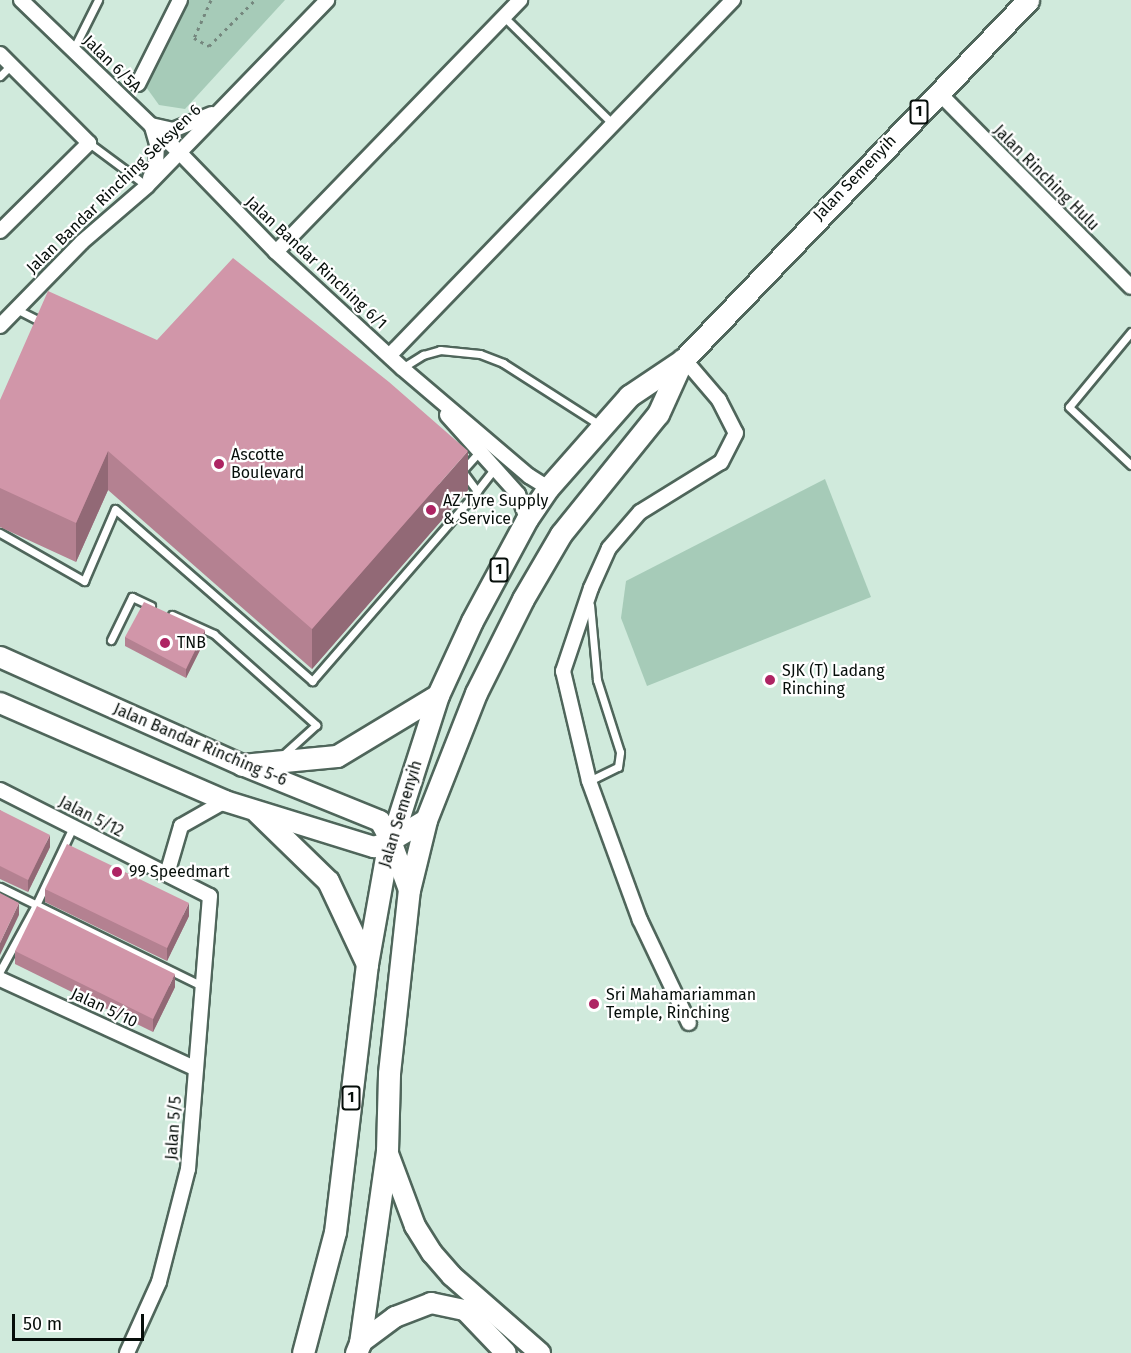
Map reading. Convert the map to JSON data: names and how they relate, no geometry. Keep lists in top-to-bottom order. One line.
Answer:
{"streets":{"main road":["1","Jalan Semenyih"],"street":["Jalan 6/5A","Jalan Rinching Hulu","Jalan Bandar Rinching Seksyen 6","Jalan Bandar Rinching 6/1","Jalan Bandar Rinching 5-6","Jalan 5/12","Jalan 5/10","Jalan 5/5"]},"crossings":[["Jalan 6/5A","Jalan Bandar Rinching Seksyen 6"],["Jalan 6/5A","Jalan Bandar Rinching 6/1"],["Jalan Semenyih","Jalan Rinching Hulu"],["Jalan Semenyih","Jalan Bandar Rinching 6/1"],["Jalan Semenyih","Jalan Bandar Rinching 5-6"],["Jalan Bandar Rinching Seksyen 6","Jalan Bandar Rinching 6/1"],["Jalan 5/12","Jalan 5/5"],["Jalan 5/10","Jalan 5/5"]],"places":["Ascotte Boulevard","AZ Tyre Supply & Service","TNB","SJK (T) Ladang Rinching","99 Speedmart","Sri Mahamariamman Temple, Rinching"],"scale_bar":"50 m"}
